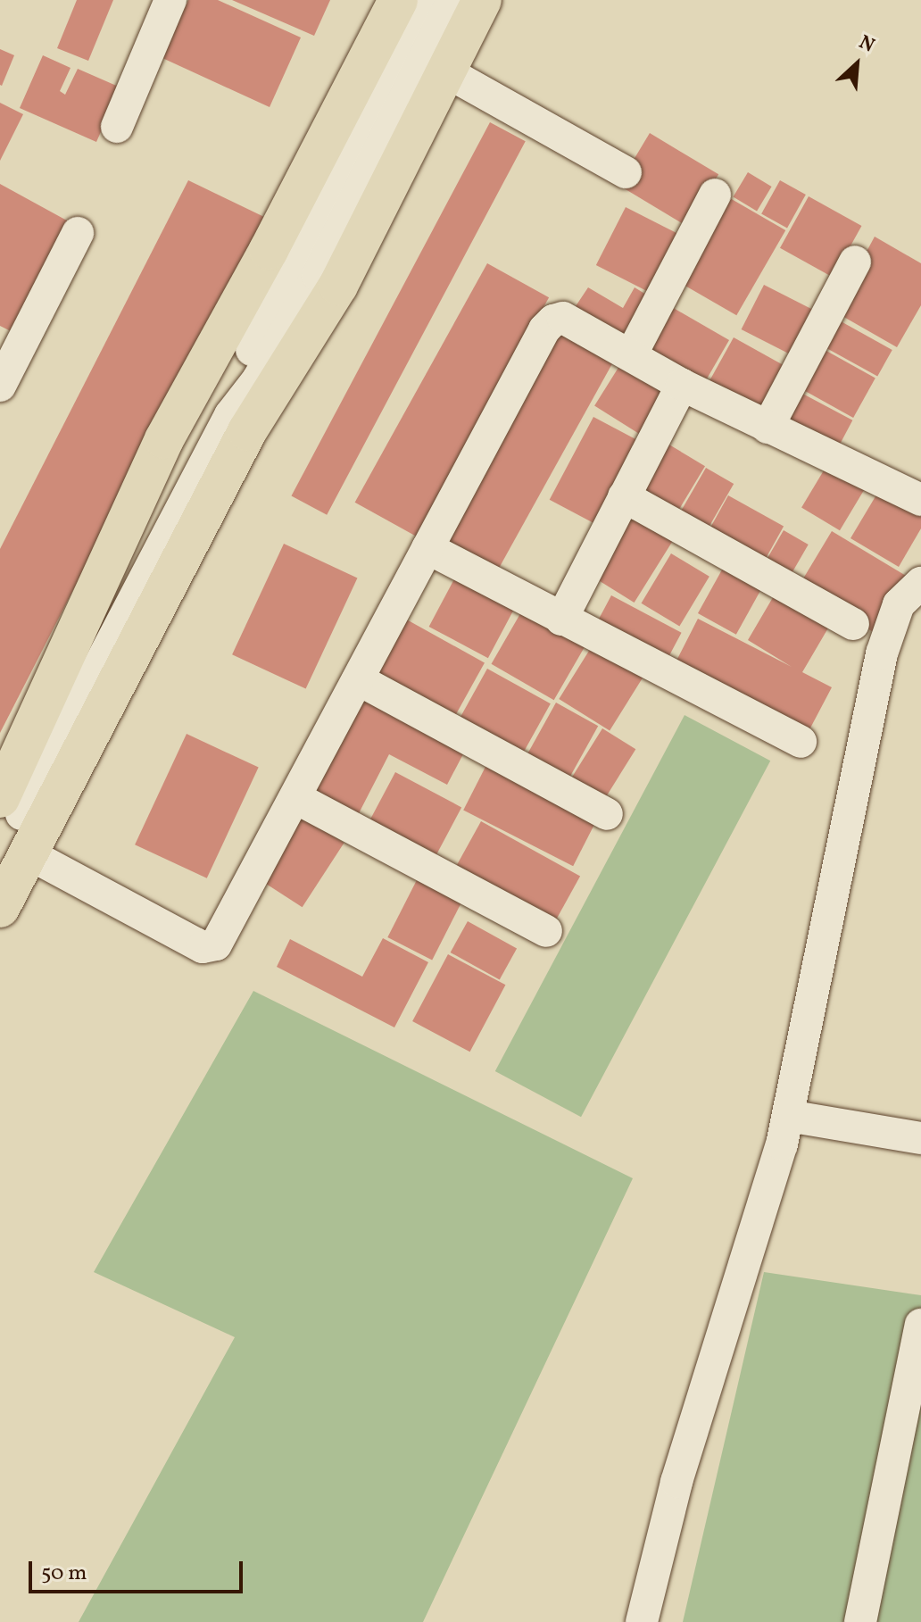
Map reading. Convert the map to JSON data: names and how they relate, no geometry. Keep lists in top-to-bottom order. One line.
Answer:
{"scale_bar":"50 m","north":"top right"}
